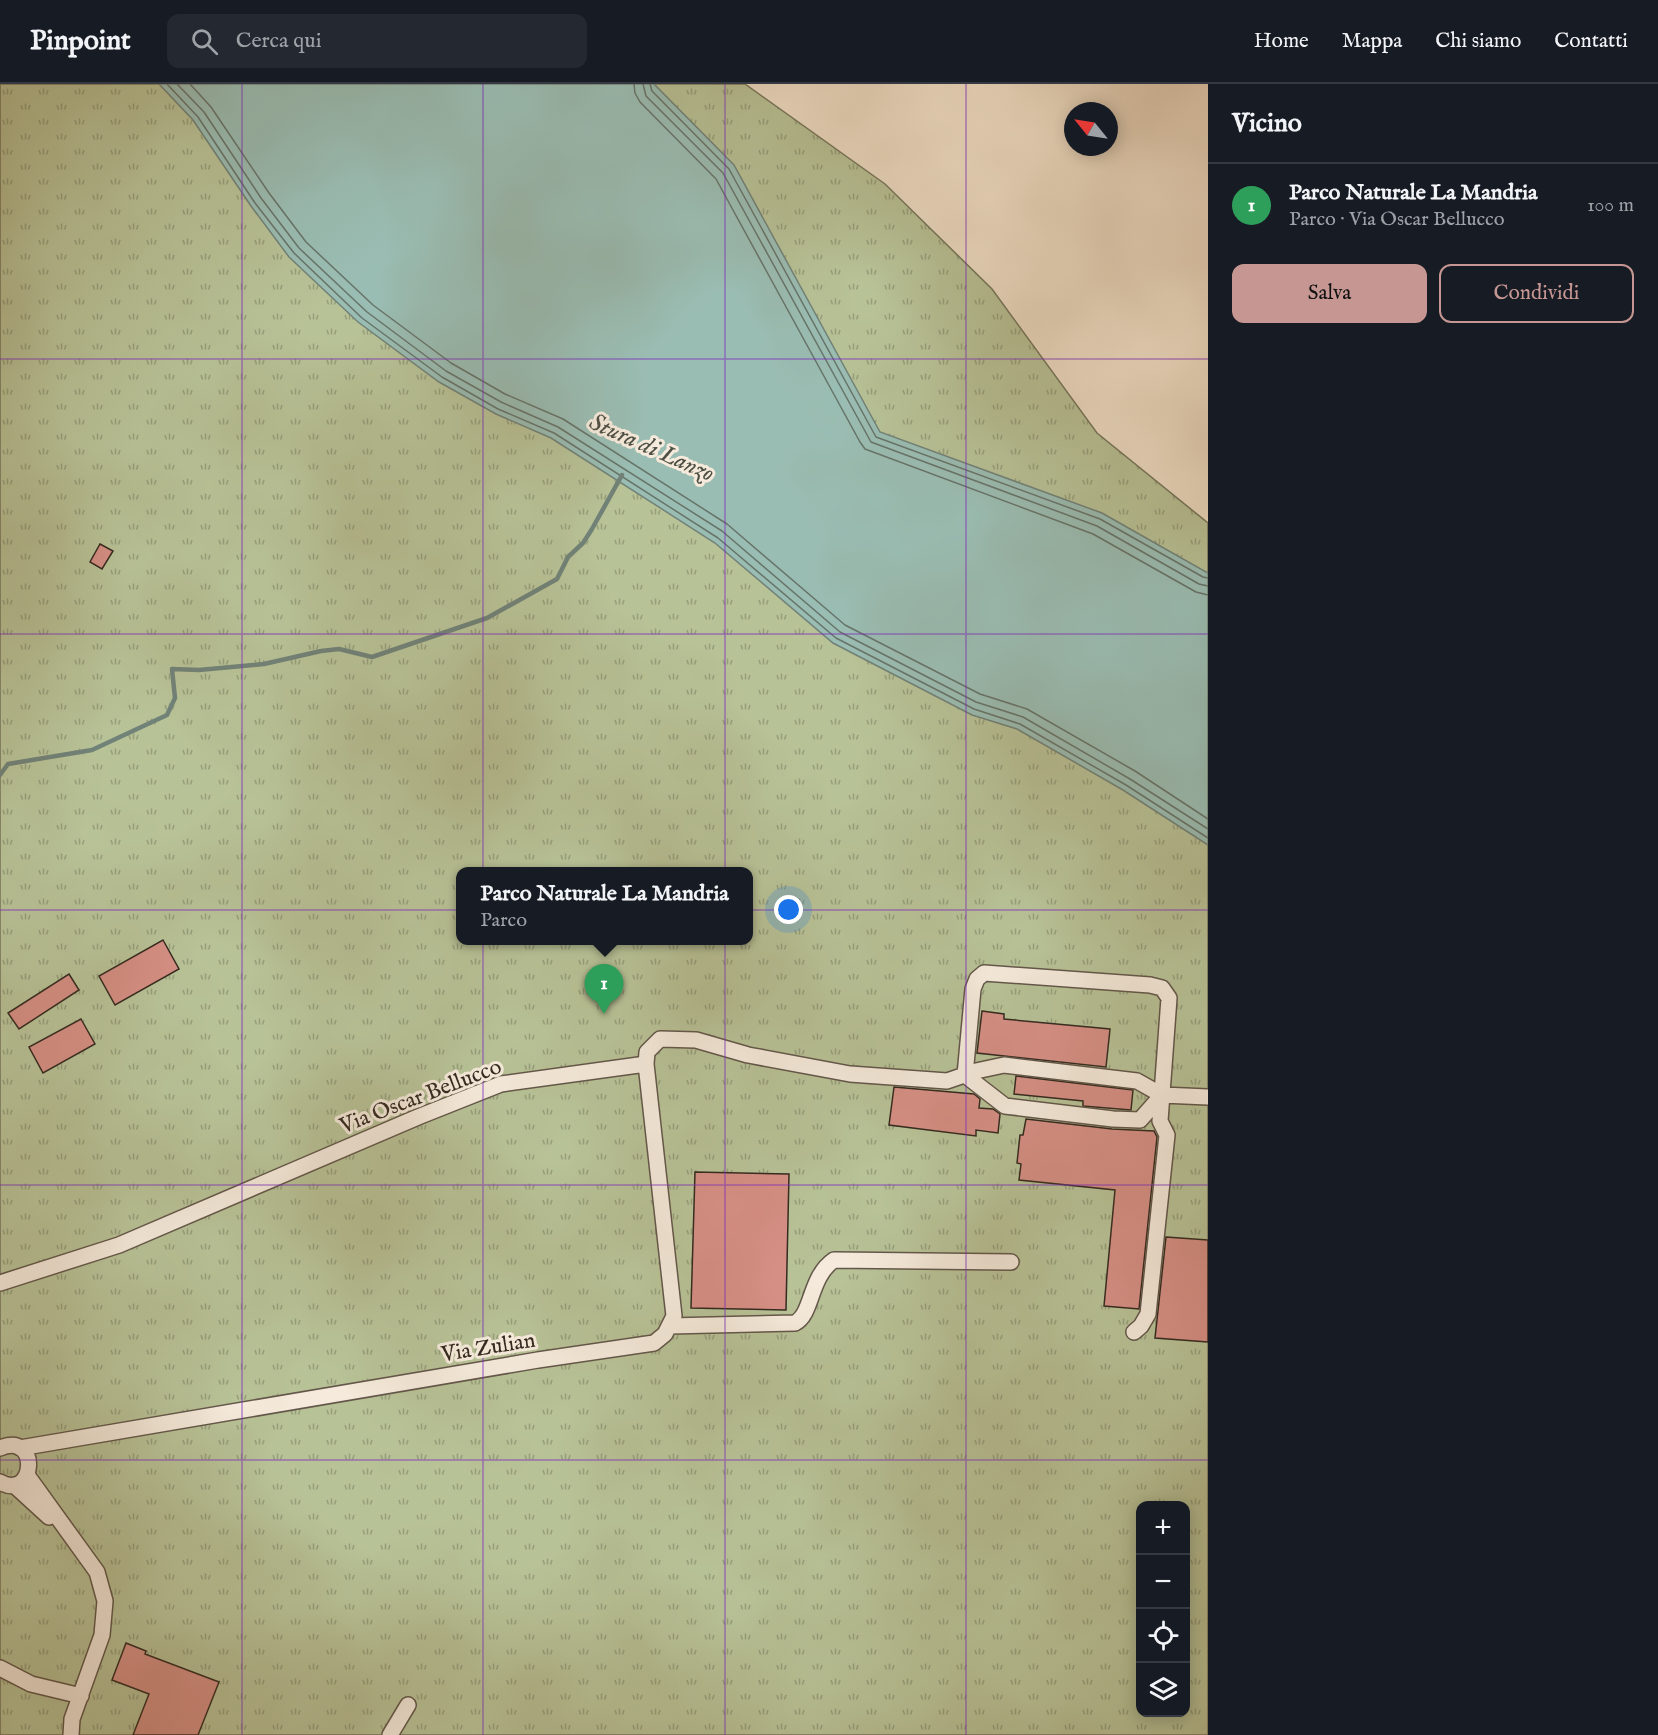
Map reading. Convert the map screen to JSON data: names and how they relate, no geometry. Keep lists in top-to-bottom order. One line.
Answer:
{"streets":{"street":["Via Oscar Bellucco","Via Zulian"]},"water":["Stura di Lanzo"],"north":"top left","page":{"header":"Pinpoint","search":"Cerca qui","nav":["Home","Mappa","Chi siamo","Contatti"],"heading":"Vicino","list":[{"mark":"1","name":"Parco Naturale La Mandria","note":"Parco · Via Oscar Bellucco","value":"100 m"}],"buttons":["Salva","Condividi"],"popup":["Parco Naturale La Mandria","Parco"],"pins":"1","map_buttons":["+","−"]}}
